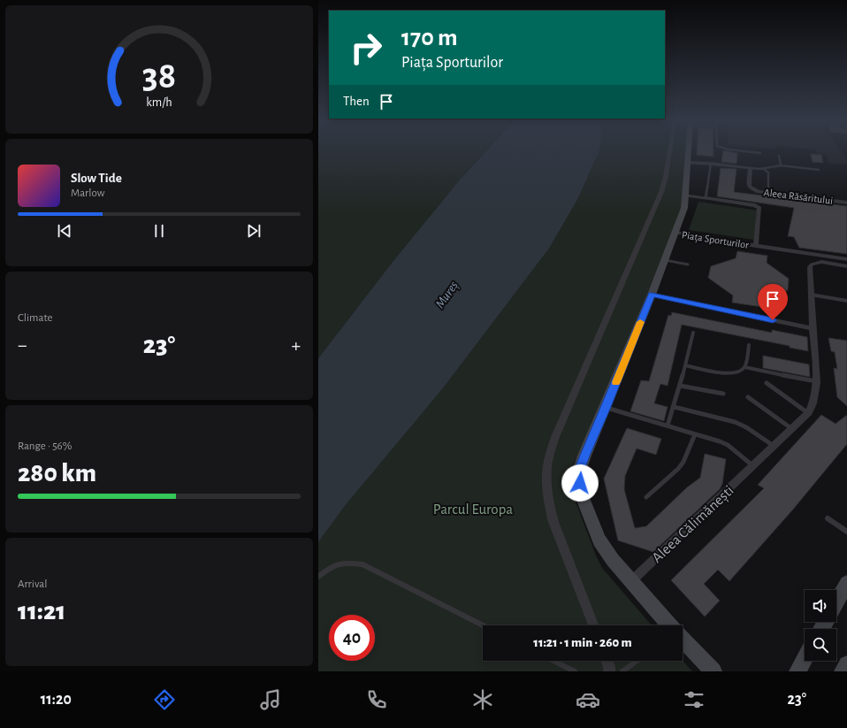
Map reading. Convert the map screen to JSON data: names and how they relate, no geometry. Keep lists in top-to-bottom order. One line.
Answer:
{"streets":{"street":["Aleea Răsăritului","Piața Sporturilor","Aleea Călimănești"]},"water":["Mureș"],"parks":["Parcul Europa"],"page":{"turn":["170 m","Piața Sporturilor"],"then":"Then","song":["Slow Tide","Marlow"],"tile":["Climate",["Range · 56%","280 km"],["Arrival","11:21"]],"heat":["−","23°","+"],"limit":"40","trip":"11:21 · 1 min · 260 m","tabs":["11:20","23°"],"gauge":["38","km/h"]}}
